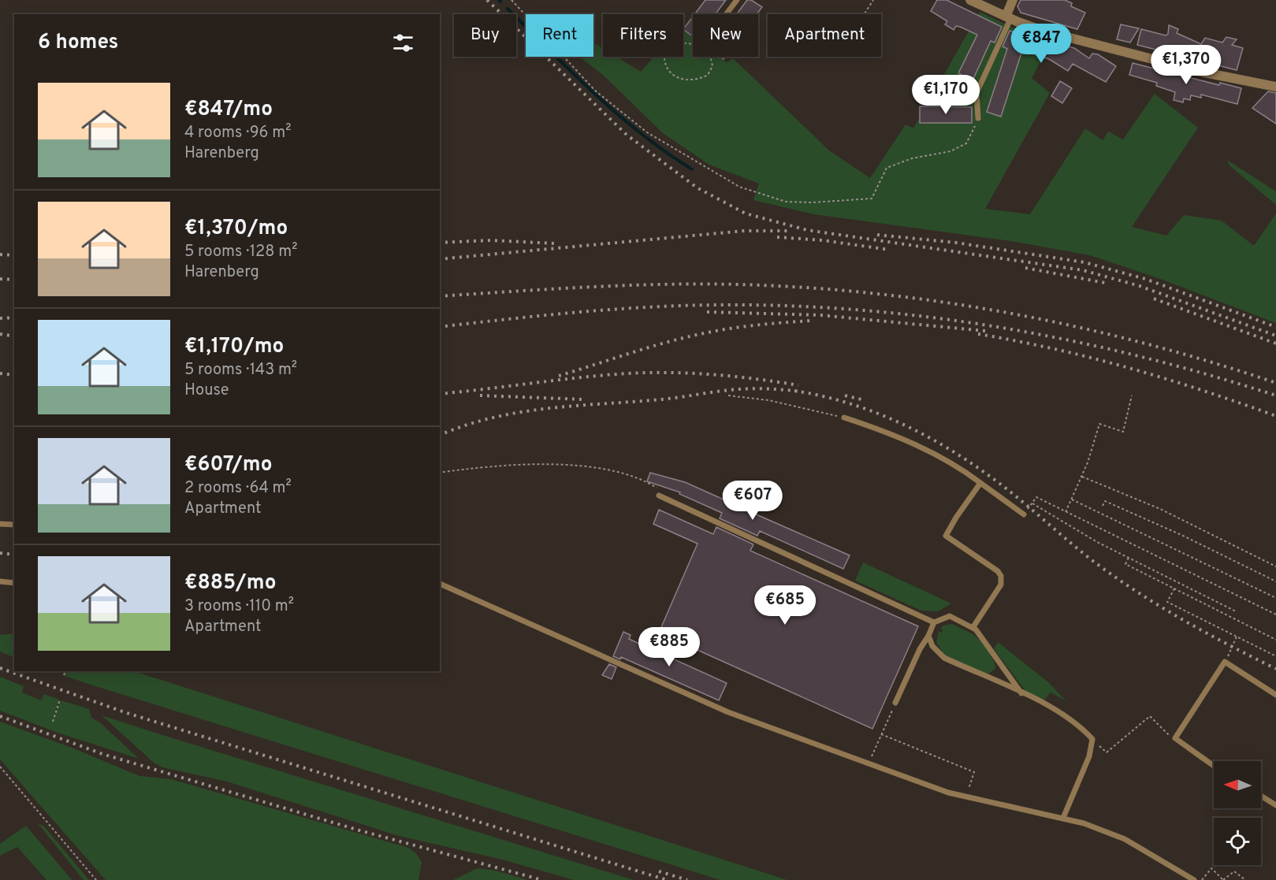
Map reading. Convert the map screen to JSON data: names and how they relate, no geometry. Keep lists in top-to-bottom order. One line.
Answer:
{"north":"left","page":{"chip":["Buy","Rent","Filters","New","Apartment"],"heading":"6 homes","price":["€847","€1,370","€1,170","€607","€685","€885"],"list":[{"name":"€847/mo","note":"4 rooms · 96 m² · Harenberg"},{"name":"€1,370/mo","note":"5 rooms · 128 m² · Harenberg"},{"name":"€1,170/mo","note":"5 rooms · 143 m² · House"},{"name":"€607/mo","note":"2 rooms · 64 m² · Apartment"},{"name":"€885/mo","note":"3 rooms · 110 m² · Apartment"}]}}
